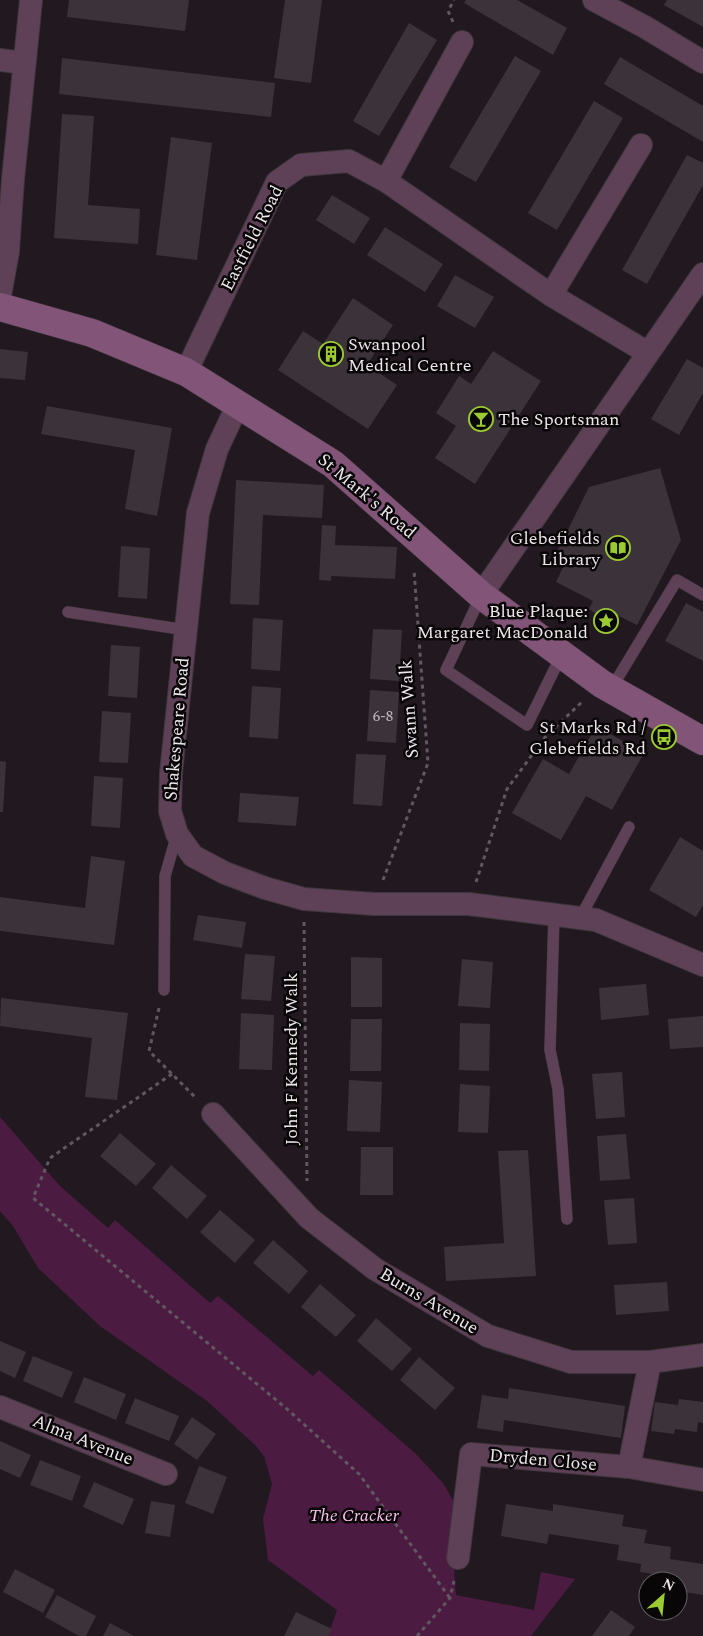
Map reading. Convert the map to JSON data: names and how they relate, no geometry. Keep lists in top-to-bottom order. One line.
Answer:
{"streets":{"street":["Eastfield Road","St Mark's Road","Shakespeare Road","Burns Avenue","Alma Avenue","Dryden Close"],"path":["Swann Walk","John F Kennedy Walk"]},"crossings":[["Eastfield Road","St Mark's Road"],["St Mark's Road","Swann Walk"],["St Mark's Road","Shakespeare Road"],["Swann Walk","Shakespeare Road"],["Shakespeare Road","John F Kennedy Walk"],["John F Kennedy Walk","Burns Avenue"]],"parks":["The Cracker"],"places":{"building":["Swanpool Medical Centre"],"bar":["The Sportsman"],"library":["Glebefields Library"],"place":["Blue Plaque: Margaret MacDonald"],"bus stop":["St Marks Rd / Glebefields Rd"]},"house_numbers":["6-8"],"north":"top right"}
